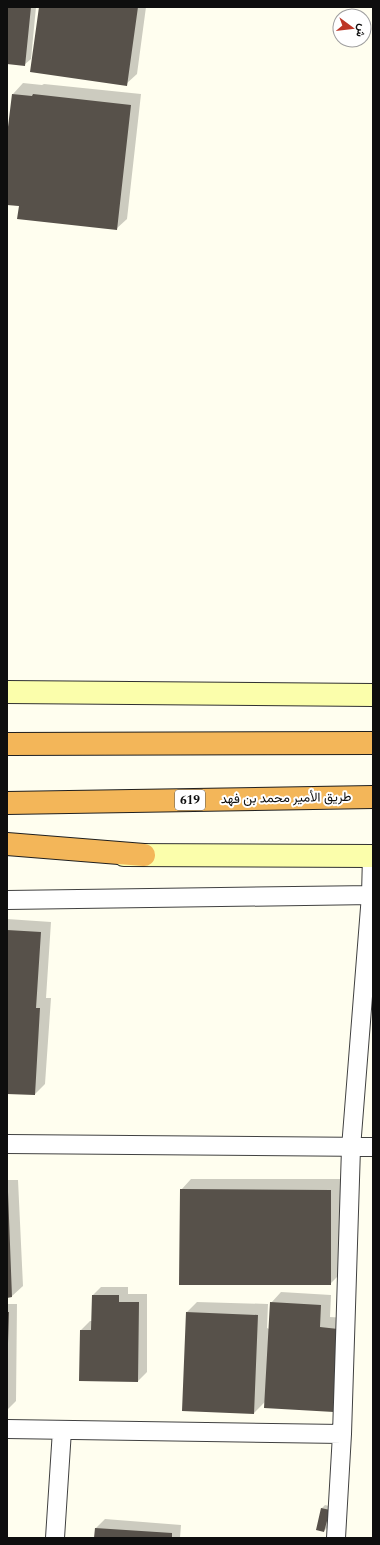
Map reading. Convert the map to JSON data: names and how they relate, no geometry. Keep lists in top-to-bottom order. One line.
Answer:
{"streets":{"highway":["طريق الأمير محمد بن فهد","619"]},"north":"right"}
